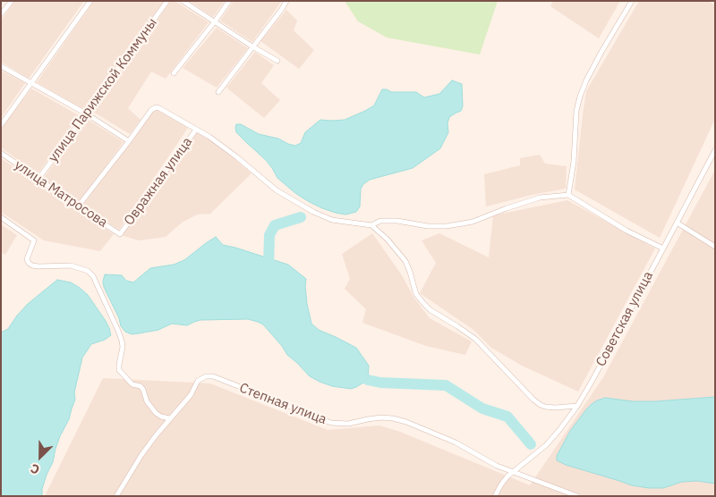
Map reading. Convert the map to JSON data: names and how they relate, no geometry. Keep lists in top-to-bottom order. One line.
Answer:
{"streets":{"street":["улица Парижской Коммуны","Овражная улица","улица Матросова","Советская улица","Степная улица"]},"crossings":[["улица Парижской Коммуны","улица Матросова"],["Овражная улица","улица Матросова"],["Советская улица","Степная улица"]],"north":"bottom left"}
